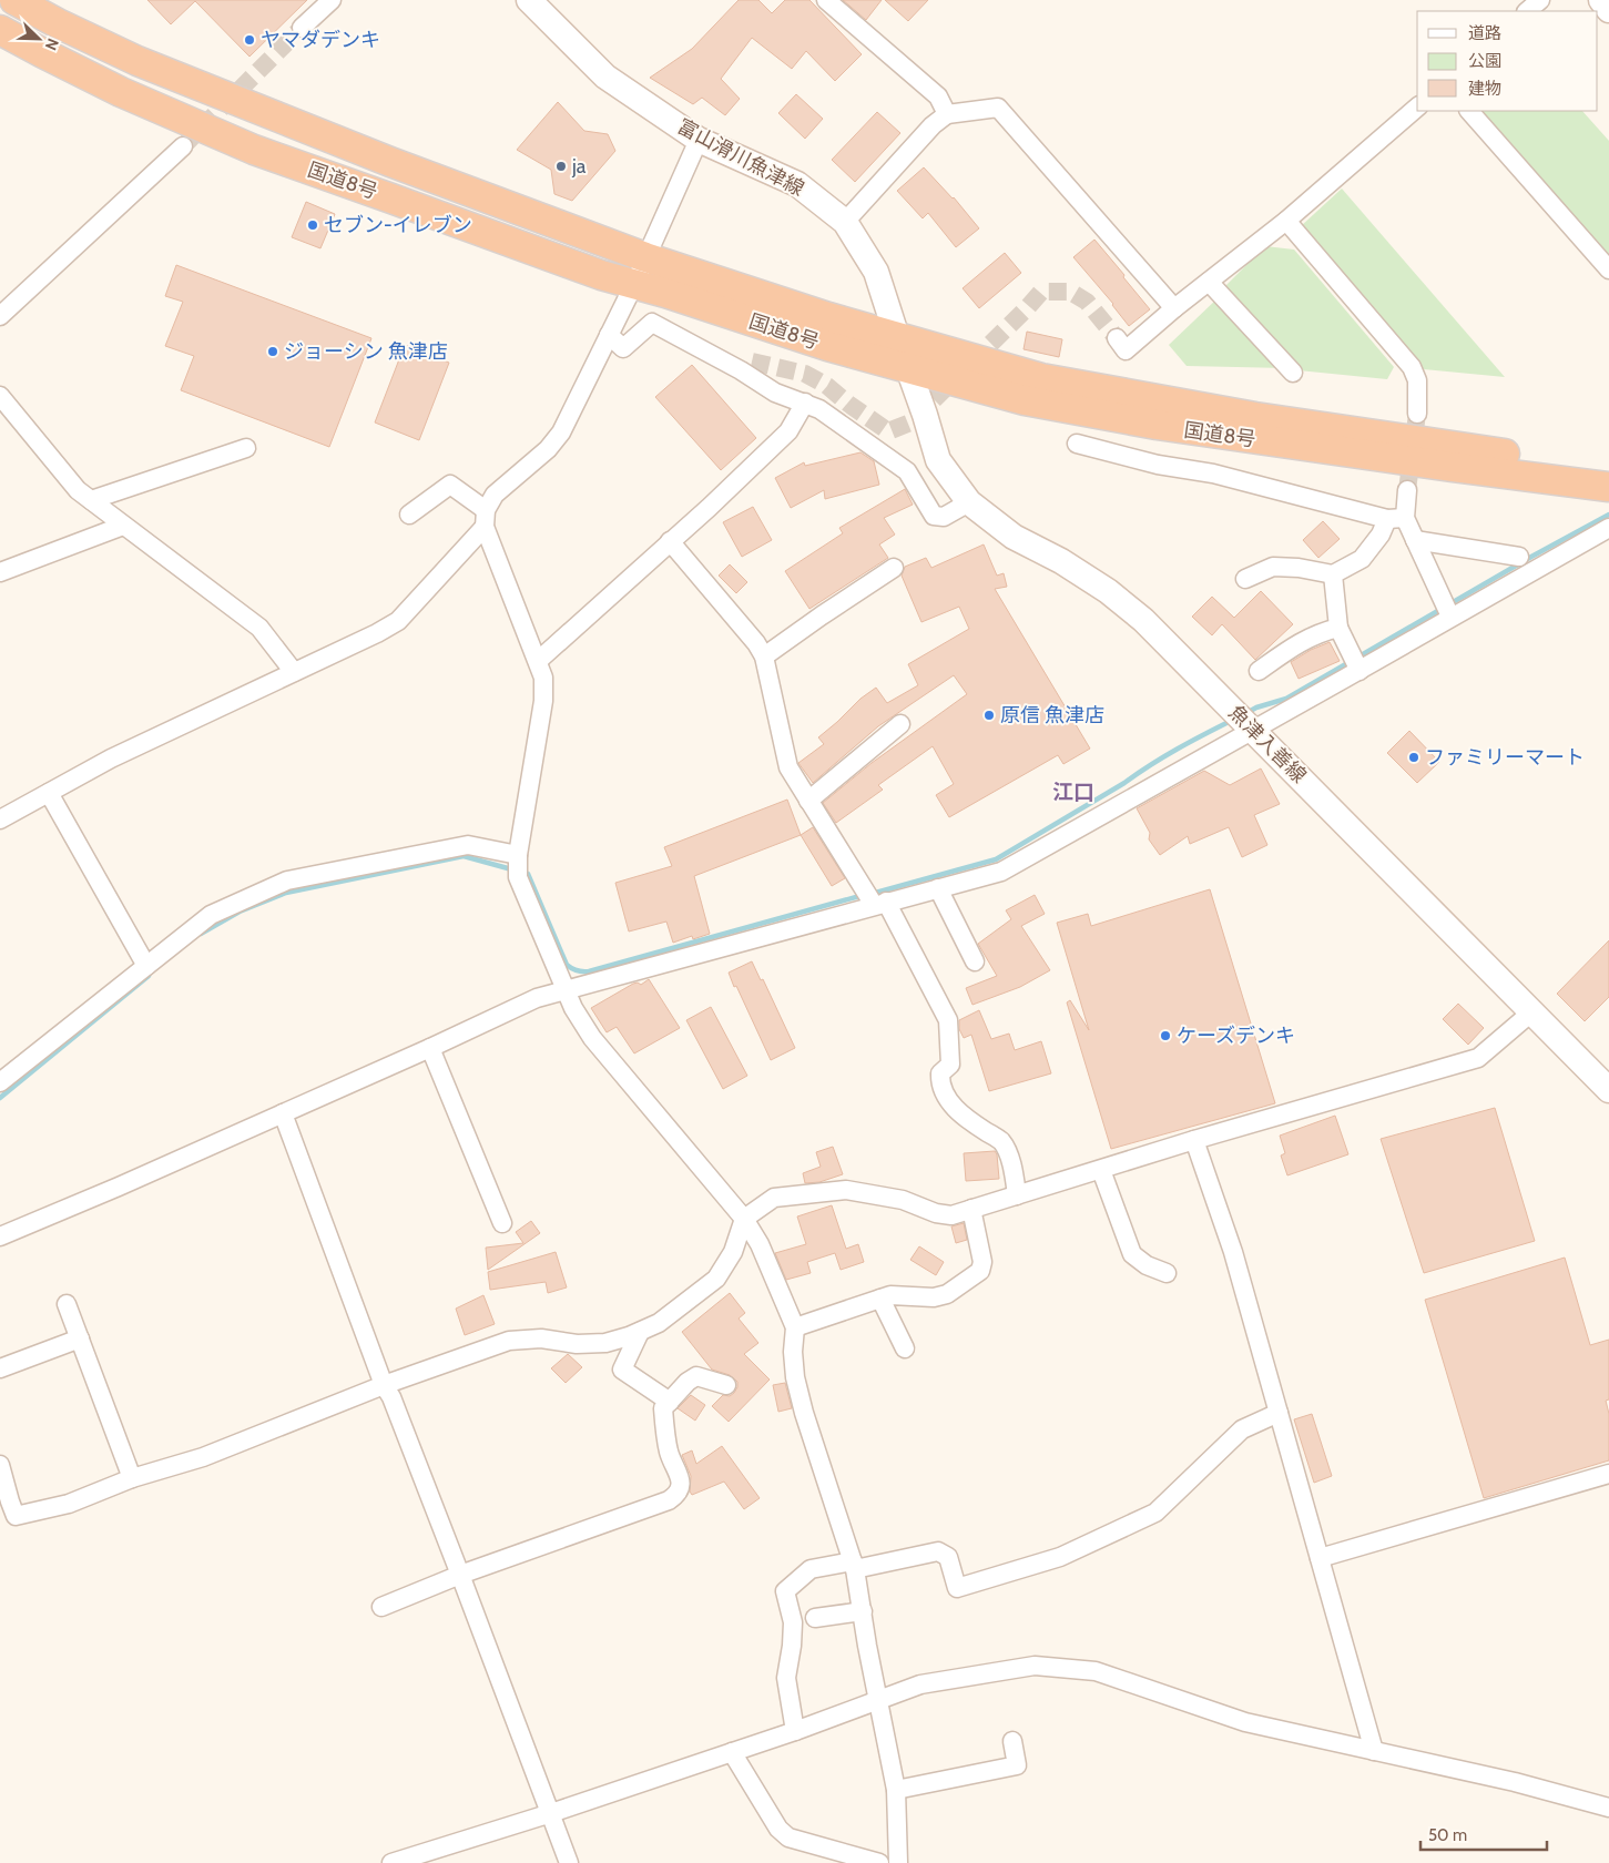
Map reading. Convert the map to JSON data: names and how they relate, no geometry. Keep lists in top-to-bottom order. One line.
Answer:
{"streets":{"highway":["国道8号"],"main road":["富山滑川魚津線","魚津入善線"]},"crossings":[["富山滑川魚津線","国道8号"],["富山滑川魚津線","魚津入善線"]],"districts":["江口"],"places":["ヤマダデンキ","ja","セブン-イレブン","ジョーシン 魚津店","原信 魚津店","ファミリーマート","ケーズデンキ"],"legend":["道路","公園","建物"],"scale_bar":"50 m","north":"bottom right"}
